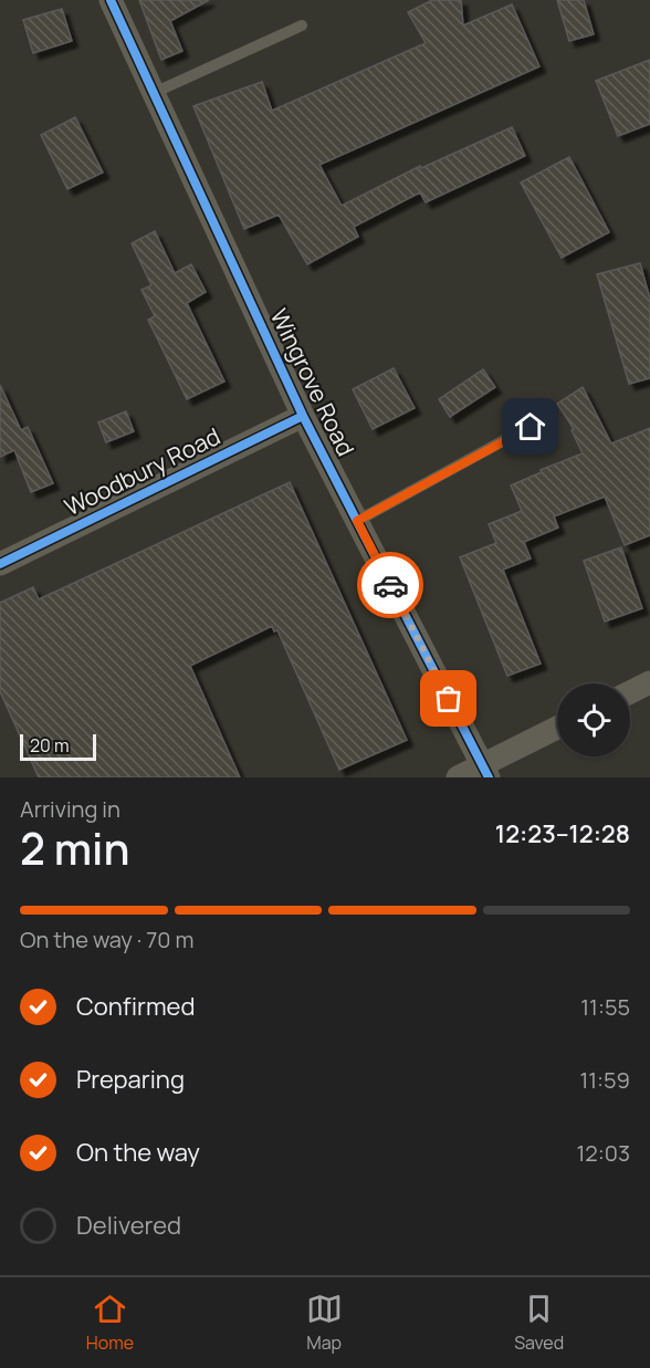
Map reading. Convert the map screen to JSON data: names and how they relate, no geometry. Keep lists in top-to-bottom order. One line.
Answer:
{"streets":{"street":["Wingrove Road","Woodbury Road"]},"crossings":[["Wingrove Road","Woodbury Road"]],"scale_bar":"20 m","page":{"scale":"20 m","heading":["2 min","Arriving in","12:23–12:28"],"bar":"On the way · 70 m","list":[["Confirmed","11:55"],["Preparing","11:59"],["On the way","12:03"],"Delivered"],"tabs":["Home","Map","Saved"]}}
